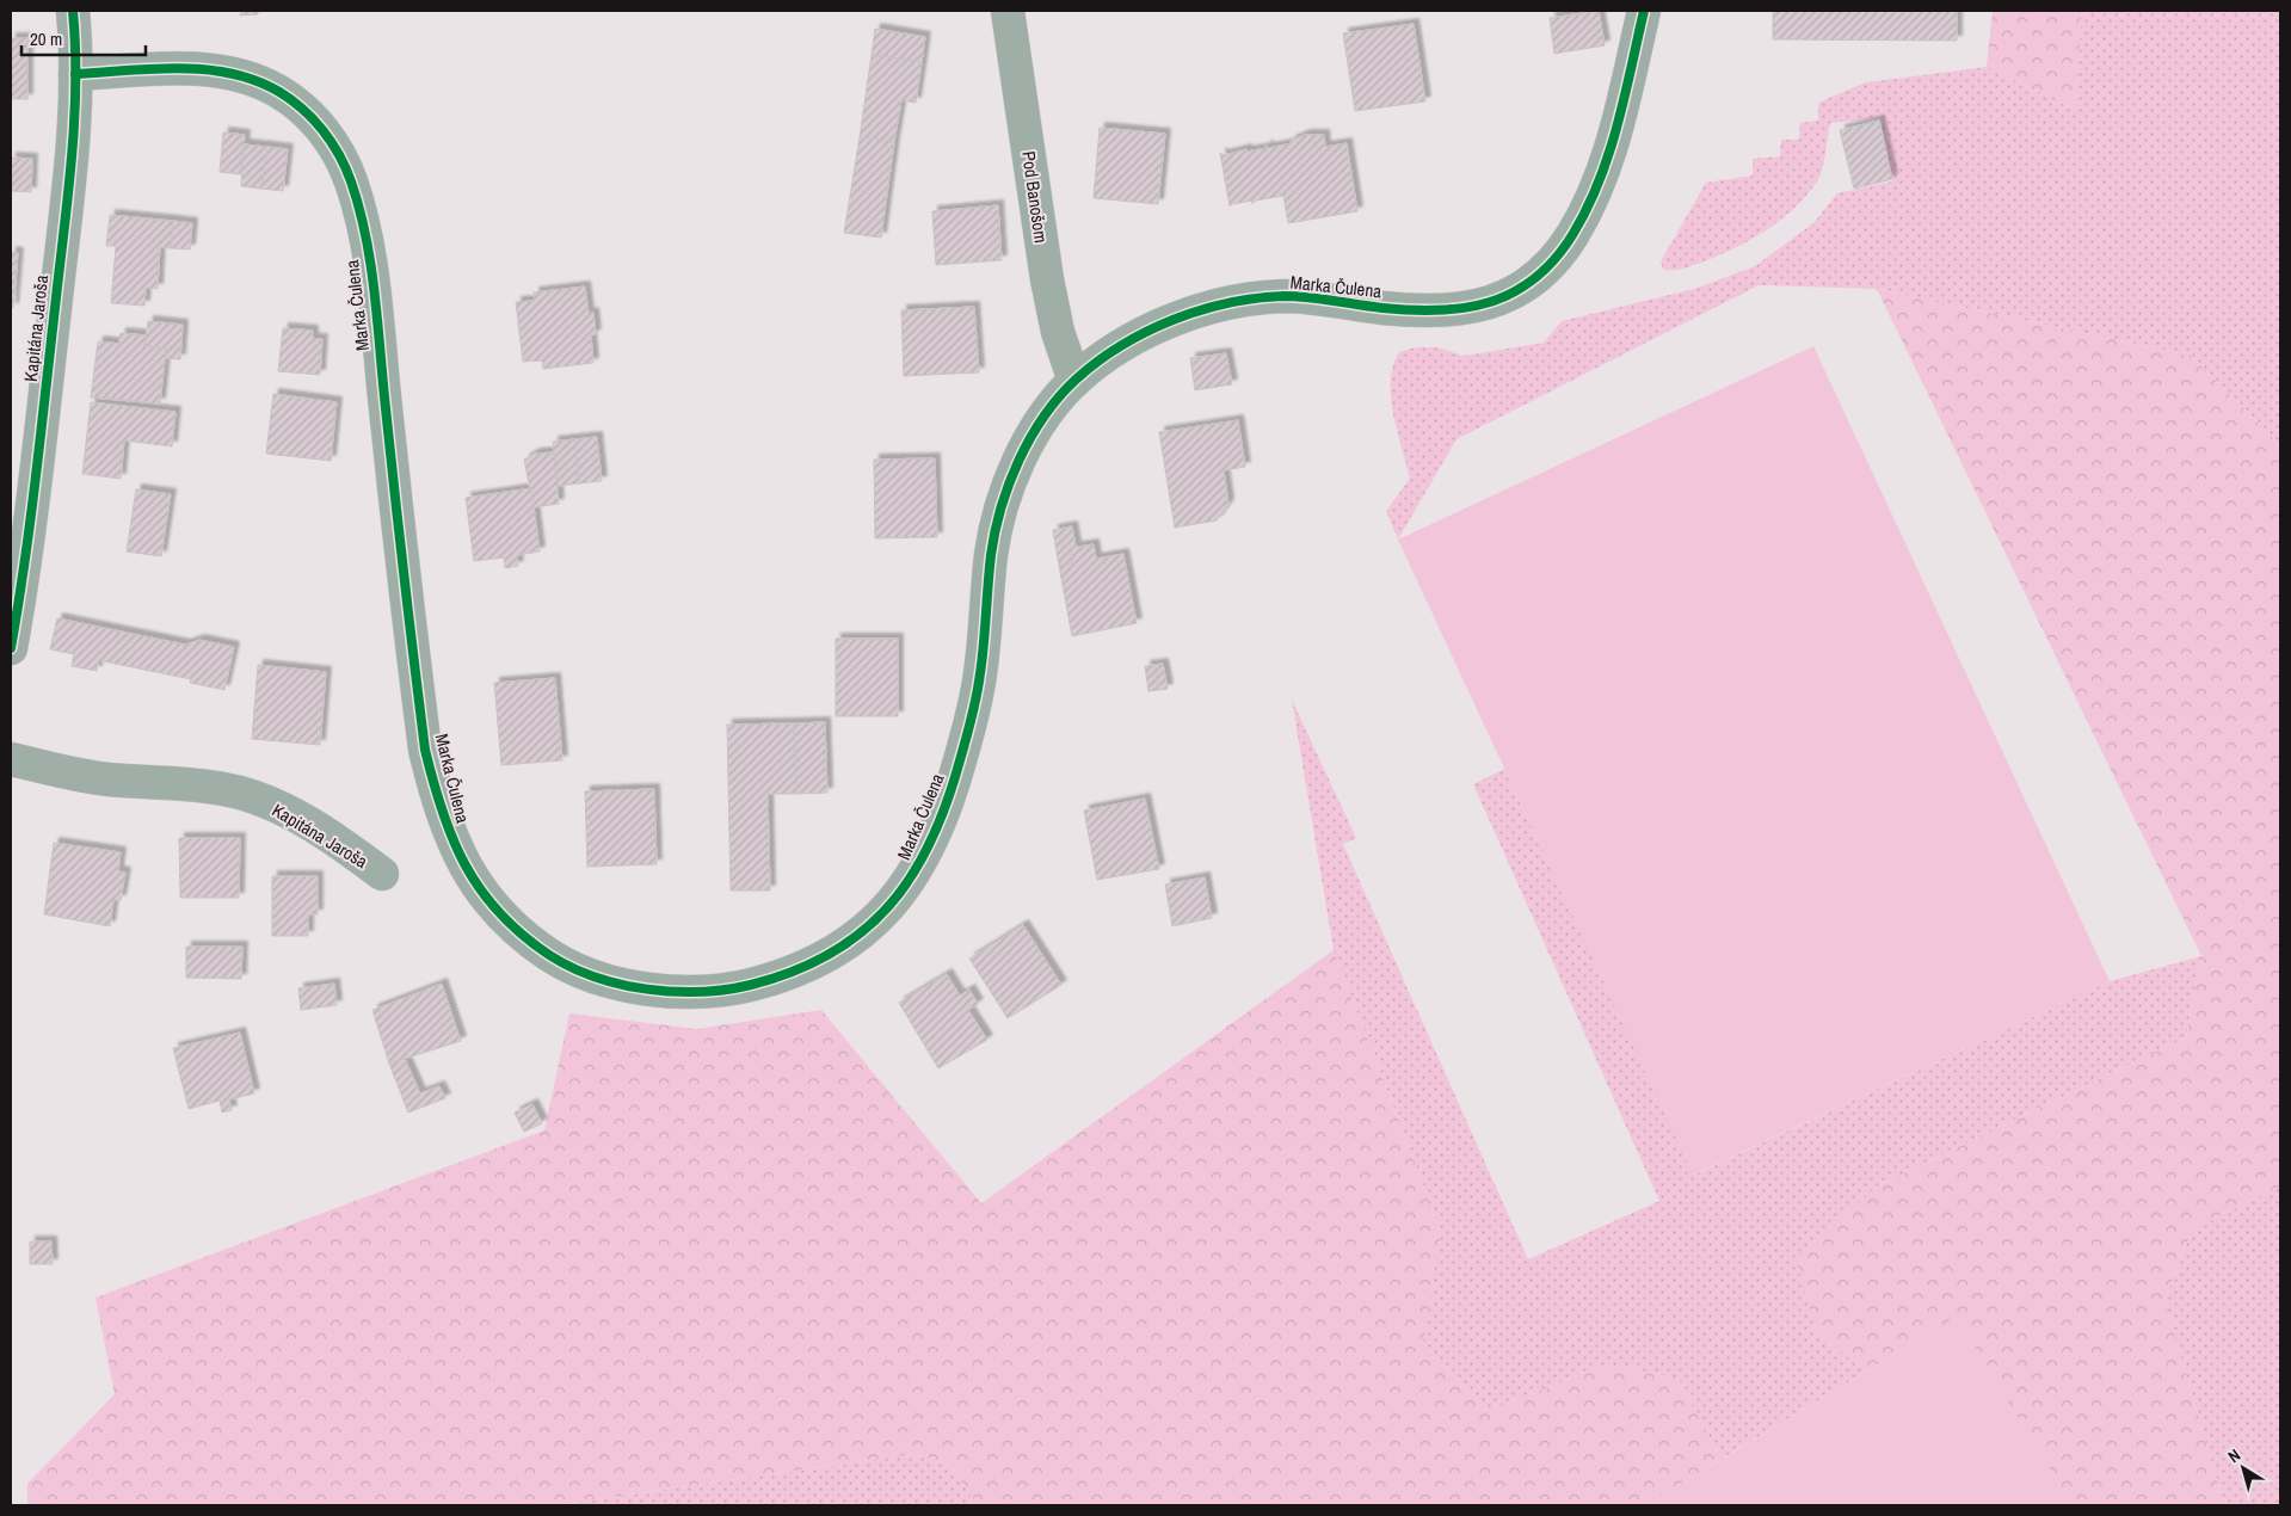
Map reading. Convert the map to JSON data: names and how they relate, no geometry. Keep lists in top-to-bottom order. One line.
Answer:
{"streets":{"street":["Pod Banošom","Marka Čulena","Kapitána Jaroša"]},"crossings":[["Pod Banošom","Marka Čulena"],["Marka Čulena","Kapitána Jaroša"]],"scale_bar":"20 m","north":"top left"}
